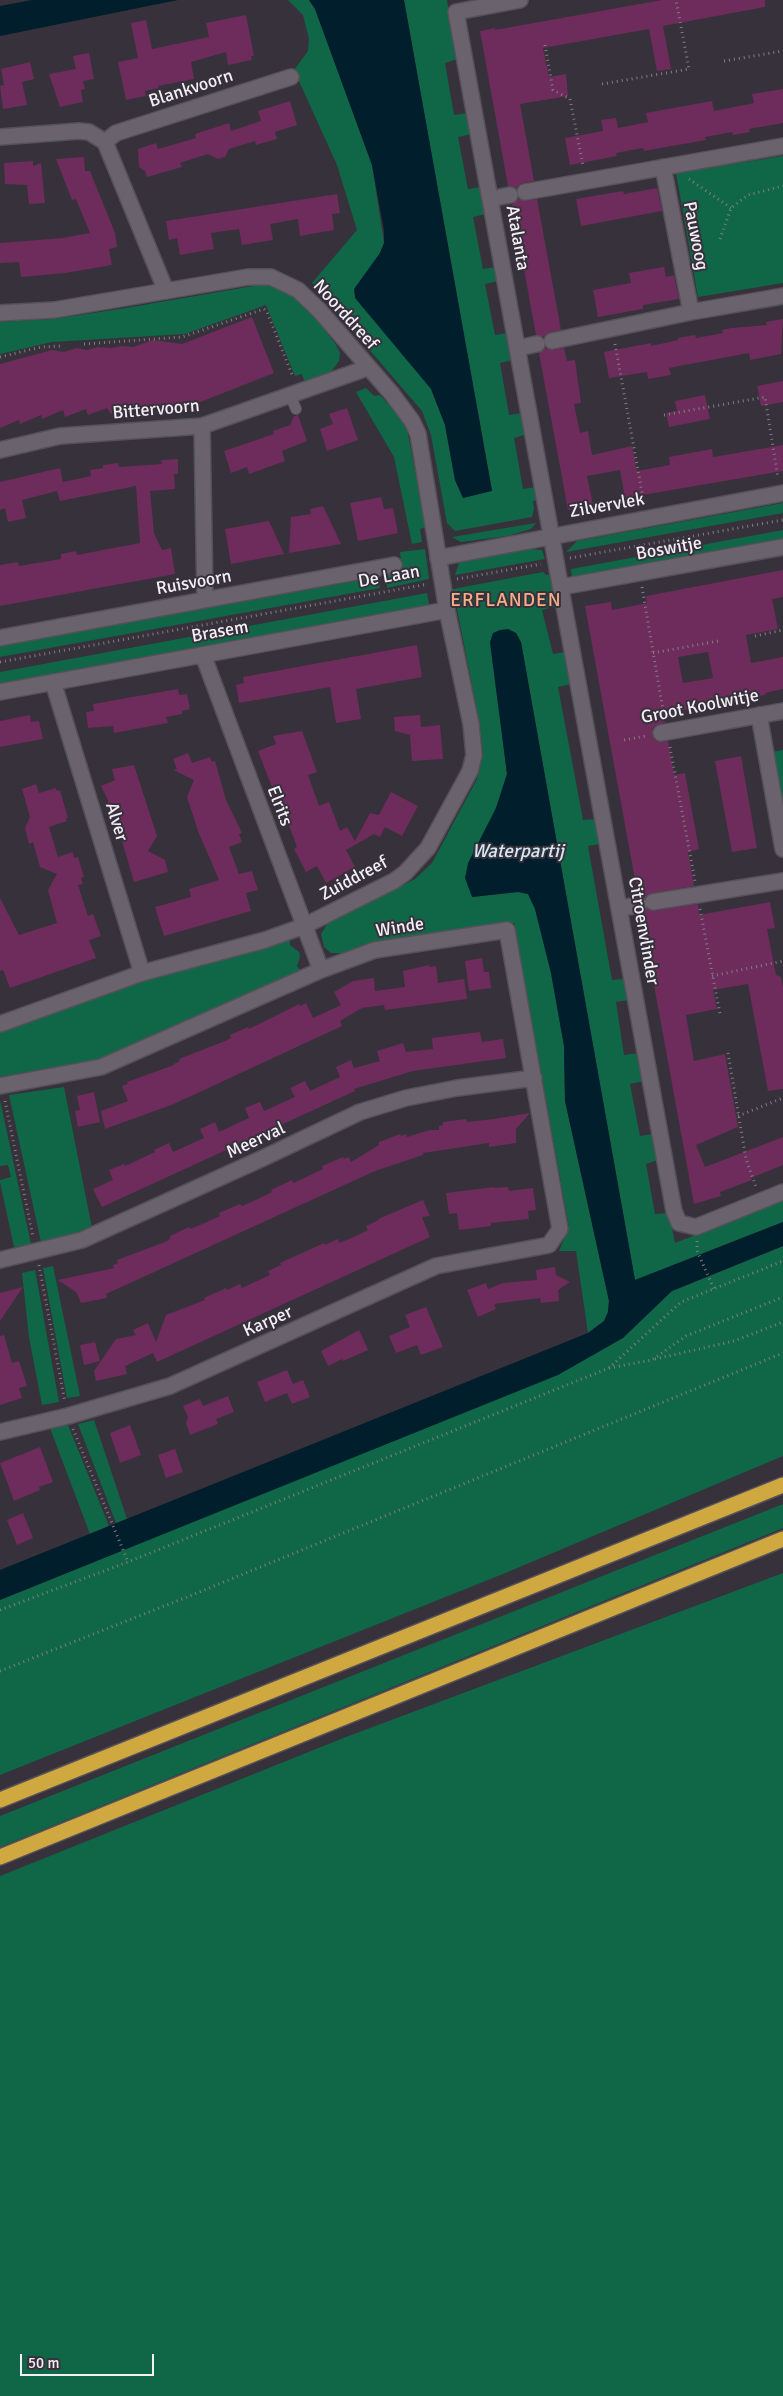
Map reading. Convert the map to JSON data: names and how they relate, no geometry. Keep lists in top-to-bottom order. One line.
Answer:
{"streets":{"street":["Blankvoorn","Pauwoog","Atalanta","Noorddreef","Bittervoorn","Zilvervlek","Boswitje","Ruisvoorn","Brasem","Groot Koolwitje","Elrits","Alver","Zuiddreef","Winde","Citroenvlinder","Meerval","Karper"],"path":["De Laan"]},"crossings":[["Atalanta","Zilvervlek"],["Atalanta","Citroenvlinder"],["Noorddreef","Bittervoorn"],["Noorddreef","Zilvervlek"],["Noorddreef","Zuiddreef"],["Zilvervlek","Zuiddreef"],["Zilvervlek","Citroenvlinder"],["Boswitje","Citroenvlinder"],["De Laan","Zuiddreef"],["De Laan","Citroenvlinder"],["Brasem","Elrits"],["Brasem","Alver"],["Brasem","Zuiddreef"],["Elrits","Zuiddreef"],["Elrits","Winde"],["Alver","Zuiddreef"],["Winde","Meerval"],["Winde","Karper"]],"districts":["ERFLANDEN"],"water":["Waterpartij"],"scale_bar":"50 m"}
